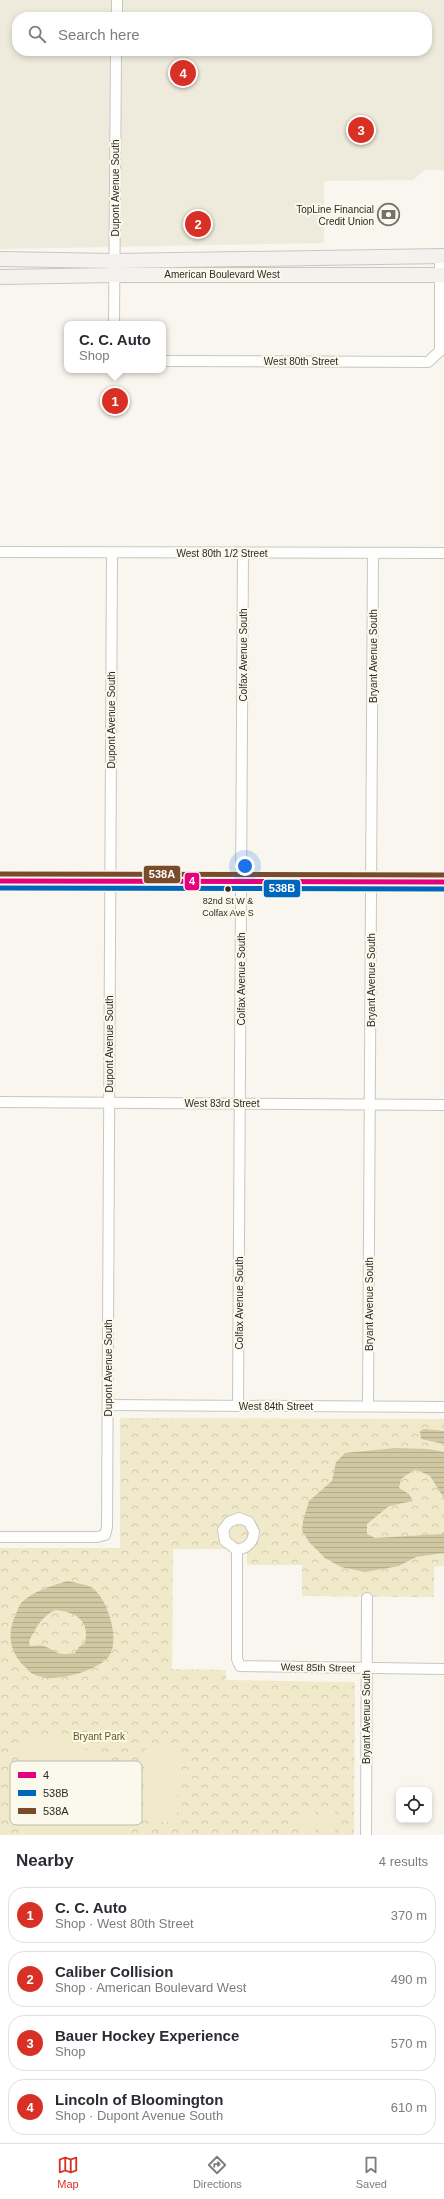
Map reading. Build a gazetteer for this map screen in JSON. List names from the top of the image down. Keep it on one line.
{"streets":{"main road":["American Boulevard West"],"street":["Dupont Avenue South","West 80th Street","West 80th 1/2 Street","Colfax Avenue South","Bryant Avenue South","West 83rd Street","West 84th Street","West 85th Street"]},"crossings":[["Dupont Avenue South","American Boulevard West"],["Dupont Avenue South","West 80th 1/2 Street"],["Dupont Avenue South","West 83rd Street"],["Dupont Avenue South","West 84th Street"],["American Boulevard West","West 80th Street"],["West 80th 1/2 Street","Colfax Avenue South"],["West 80th 1/2 Street","Bryant Avenue South"],["Colfax Avenue South","West 83rd Street"],["Colfax Avenue South","West 84th Street"],["Bryant Avenue South","West 83rd Street"],["Bryant Avenue South","West 84th Street"],["Bryant Avenue South","West 85th Street"]],"parks":["Bryant Park"],"places":{"bank":["TopLine Financial Credit Union"],"other":["82nd St W & Colfax Ave S"]},"lines":["transit line 538A","transit line 4","transit line 538B"],"legend":["4","538B","538A"],"page":{"search":"Search here","pins":["4","3","2","1"],"popup":["C. C. Auto","Shop"],"heading":["Nearby","4 results"],"list":[{"mark":"1","name":"C. C. Auto","note":"Shop · West 80th Street","value":"370 m"},{"mark":"2","name":"Caliber Collision","note":"Shop · American Boulevard West","value":"490 m"},{"mark":"3","name":"Bauer Hockey Experience","note":"Shop","value":"570 m"},{"mark":"4","name":"Lincoln of Bloomington","note":"Shop · Dupont Avenue South","value":"610 m"}],"nav":["Map","Directions","Saved"]}}
